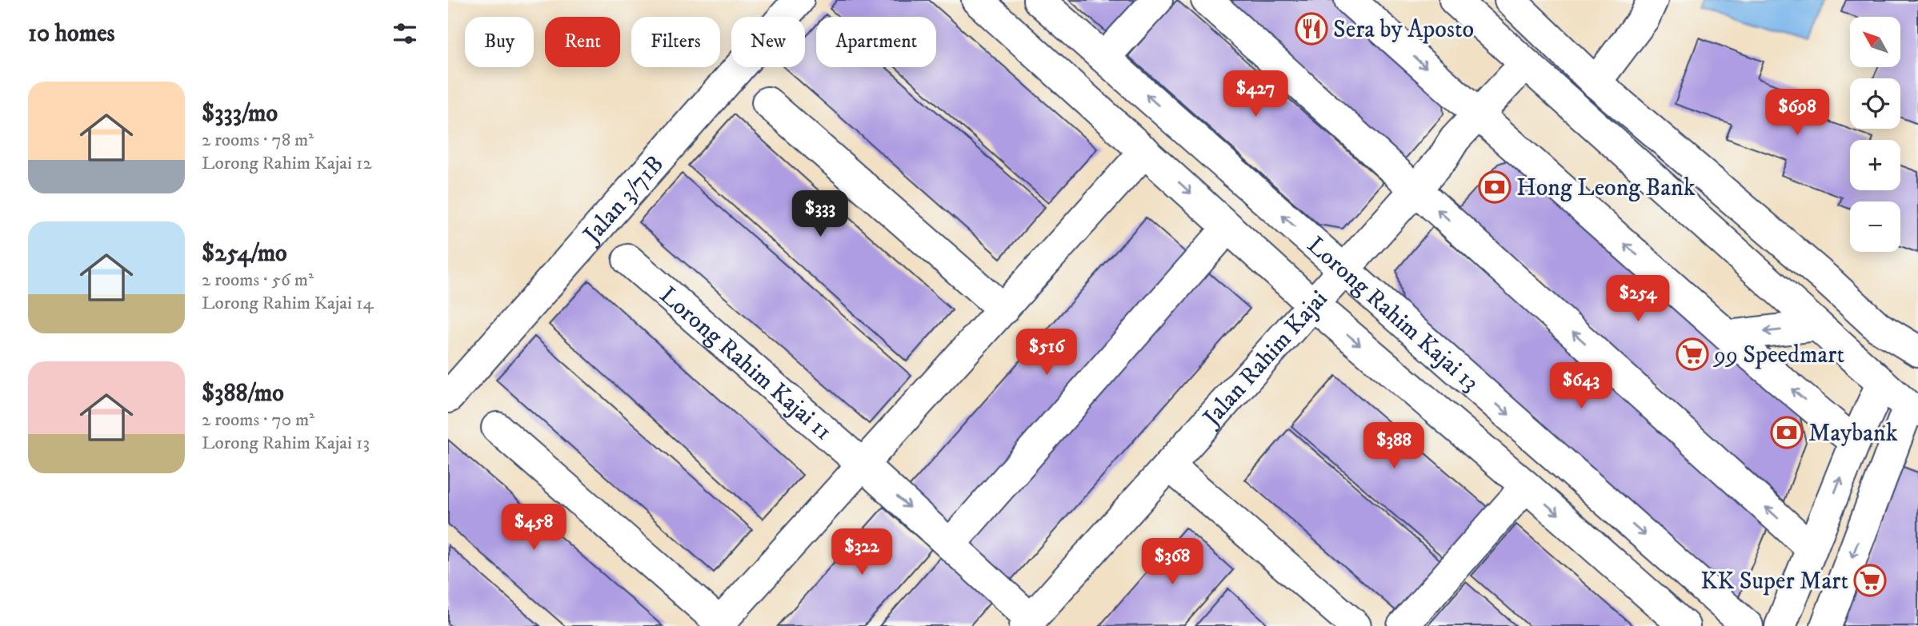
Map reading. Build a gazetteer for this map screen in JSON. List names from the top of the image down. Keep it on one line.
{"streets":{"street":["Jalan 3/71B","Lorong Rahim Kajai 13","Jalan Rahim Kajai","Lorong Rahim Kajai 11"]},"crossings":[["Lorong Rahim Kajai 13","Jalan Rahim Kajai"],["Jalan Rahim Kajai","Lorong Rahim Kajai 11"]],"places":{"restaurant":["Sera by Aposto"],"bank":["Hong Leong Bank","Maybank"],"supermarket":["99 Speedmart","KK Super Mart"]},"north":"top left","page":{"heading":"10 homes","map_buttons":["+","−"],"chip":["Buy","Rent","Filters","New","Apartment"],"list":[{"name":"$333/mo","note":"2 rooms · 78 m² · Lorong Rahim Kajai 12"},{"name":"$254/mo","note":"2 rooms · 56 m² · Lorong Rahim Kajai 14"},{"name":"$388/mo","note":"2 rooms · 70 m² · Lorong Rahim Kajai 13"}],"price":["$427","$698","$333","$254","$516","$643","$388","$458","$322","$368"]}}
